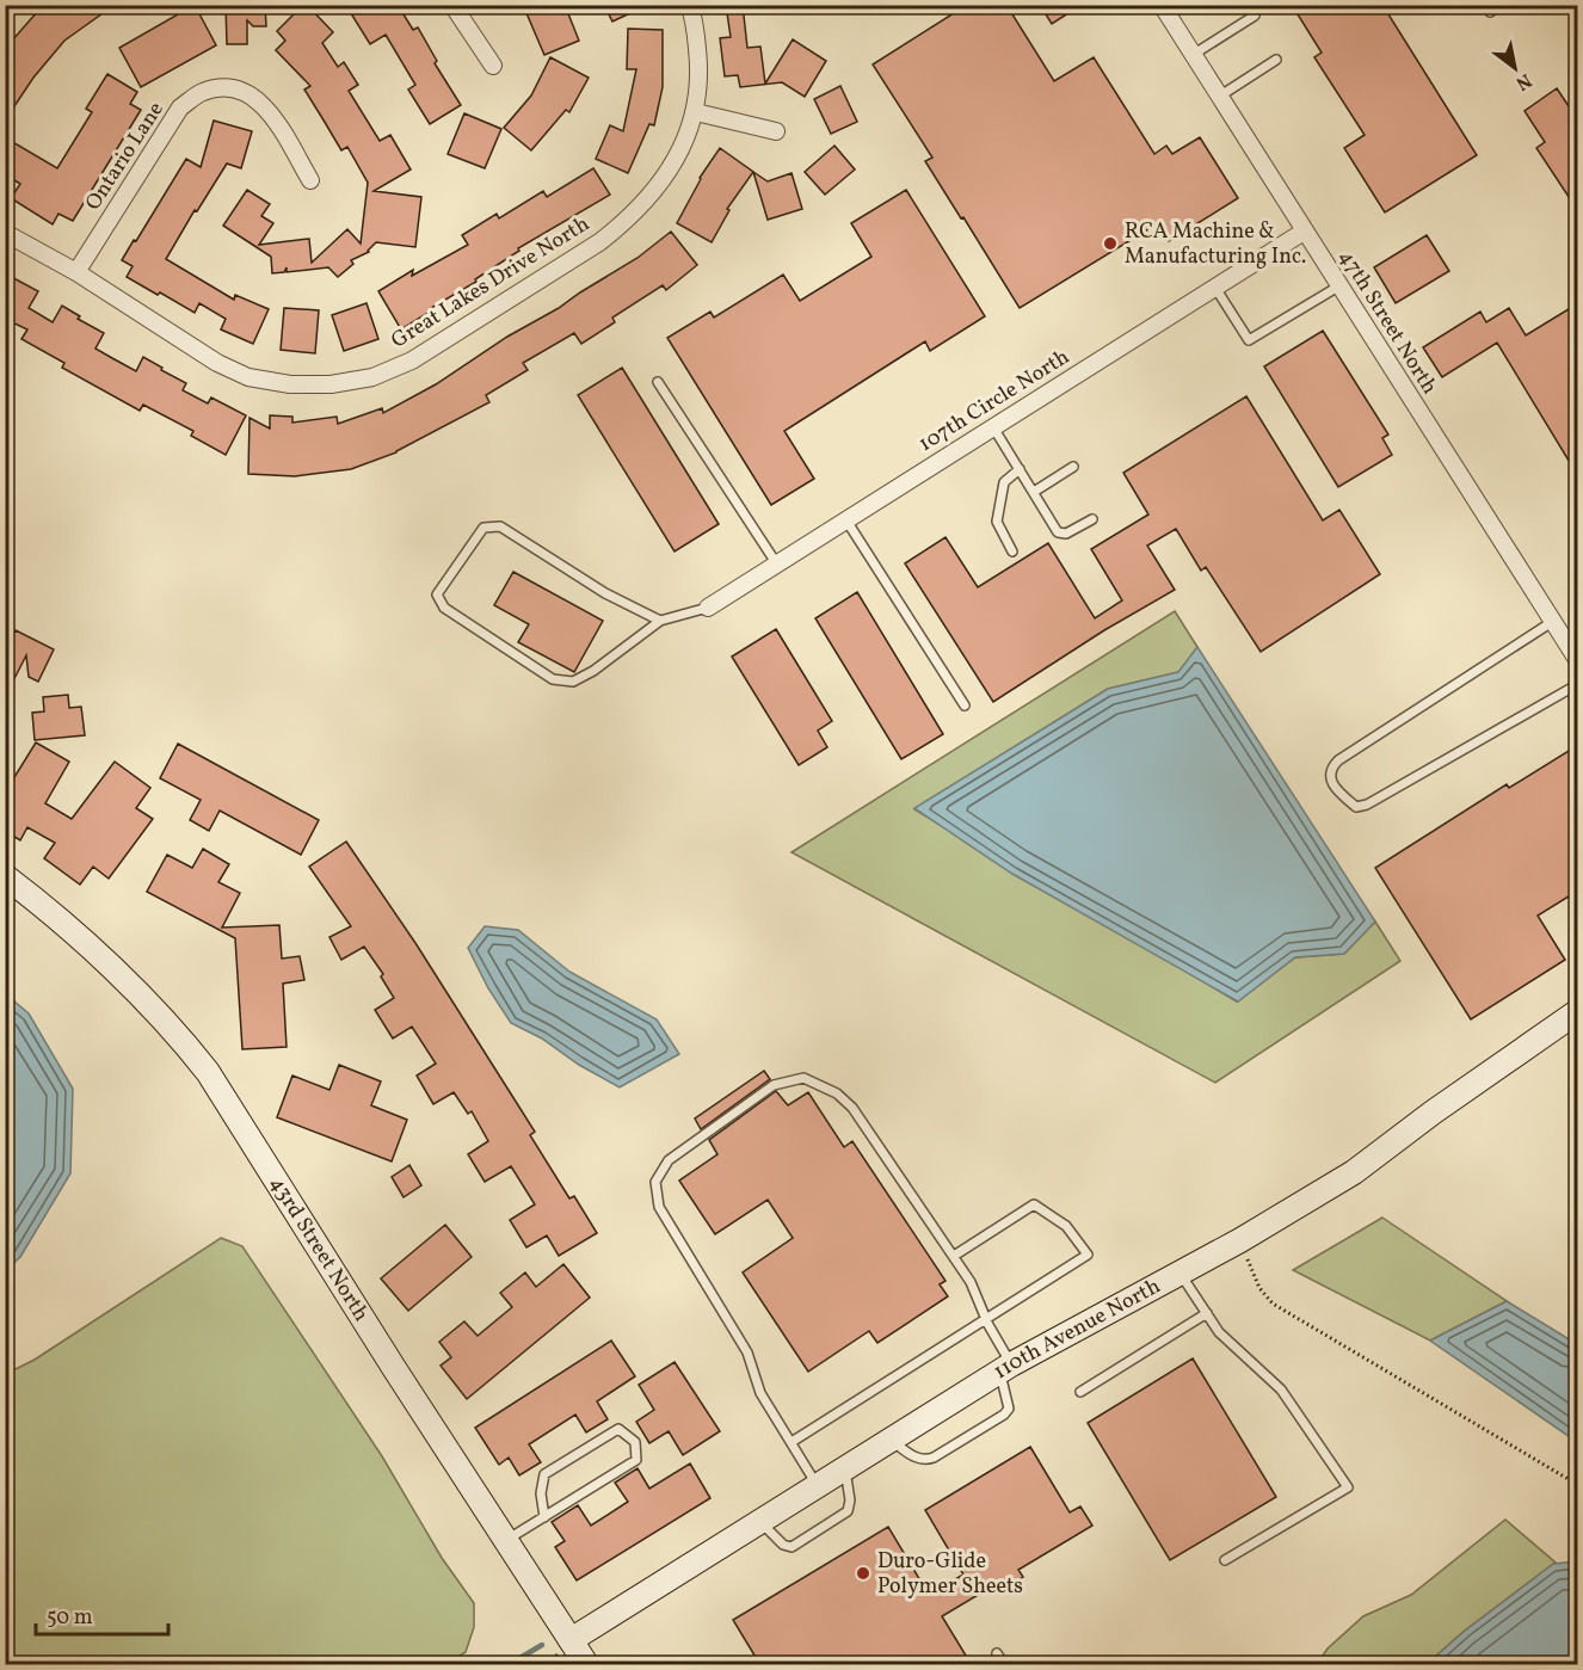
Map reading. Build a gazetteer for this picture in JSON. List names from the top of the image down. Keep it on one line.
{"streets":{"street":["Ontario Lane","Great Lakes Drive North","47th Street North","107th Circle North","43rd Street North","110th Avenue North"]},"crossings":[["Ontario Lane","Great Lakes Drive North"],["47th Street North","107th Circle North"],["43rd Street North","110th Avenue North"]],"places":["RCA Machine & Manufacturing Inc.","Duro-Glide Polymer Sheets"],"scale_bar":"50 m","north":"bottom right"}
